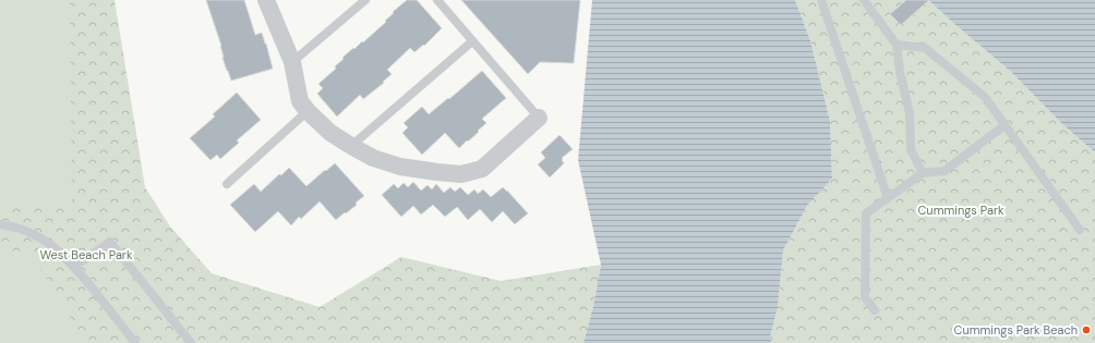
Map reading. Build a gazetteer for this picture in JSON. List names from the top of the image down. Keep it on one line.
{"parks":["Cummings Park","West Beach Park"],"places":["Cummings Park Beach"]}
